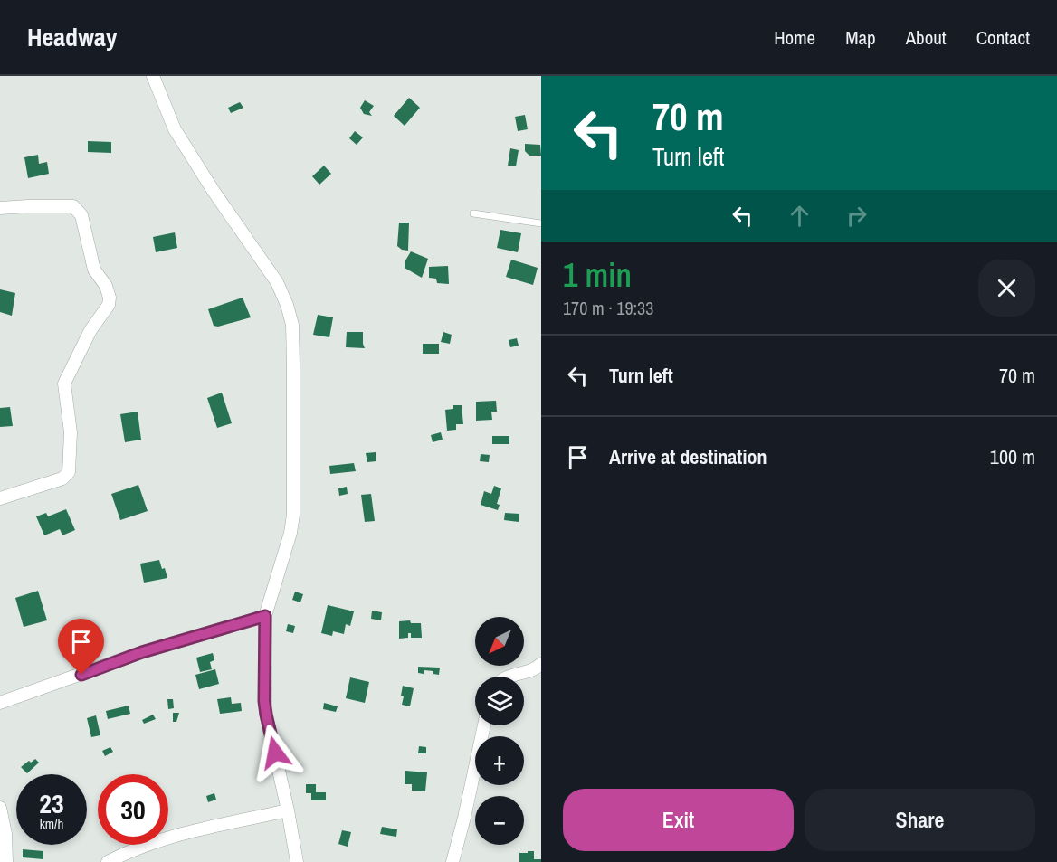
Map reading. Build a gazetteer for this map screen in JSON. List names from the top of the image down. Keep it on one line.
{"north":"bottom left","page":{"header":"Headway","nav":["Home","Map","About","Contact"],"turn":["70 m","Turn left"],"heading":["1 min","170 m · 19:33"],"list":[{"name":"Turn left","value":"70 m"},{"name":"Arrive at destination","value":"100 m"}],"map_buttons":["+","−"],"speed":"23 km/h","limit":"30","buttons":["Exit","Share"]}}
